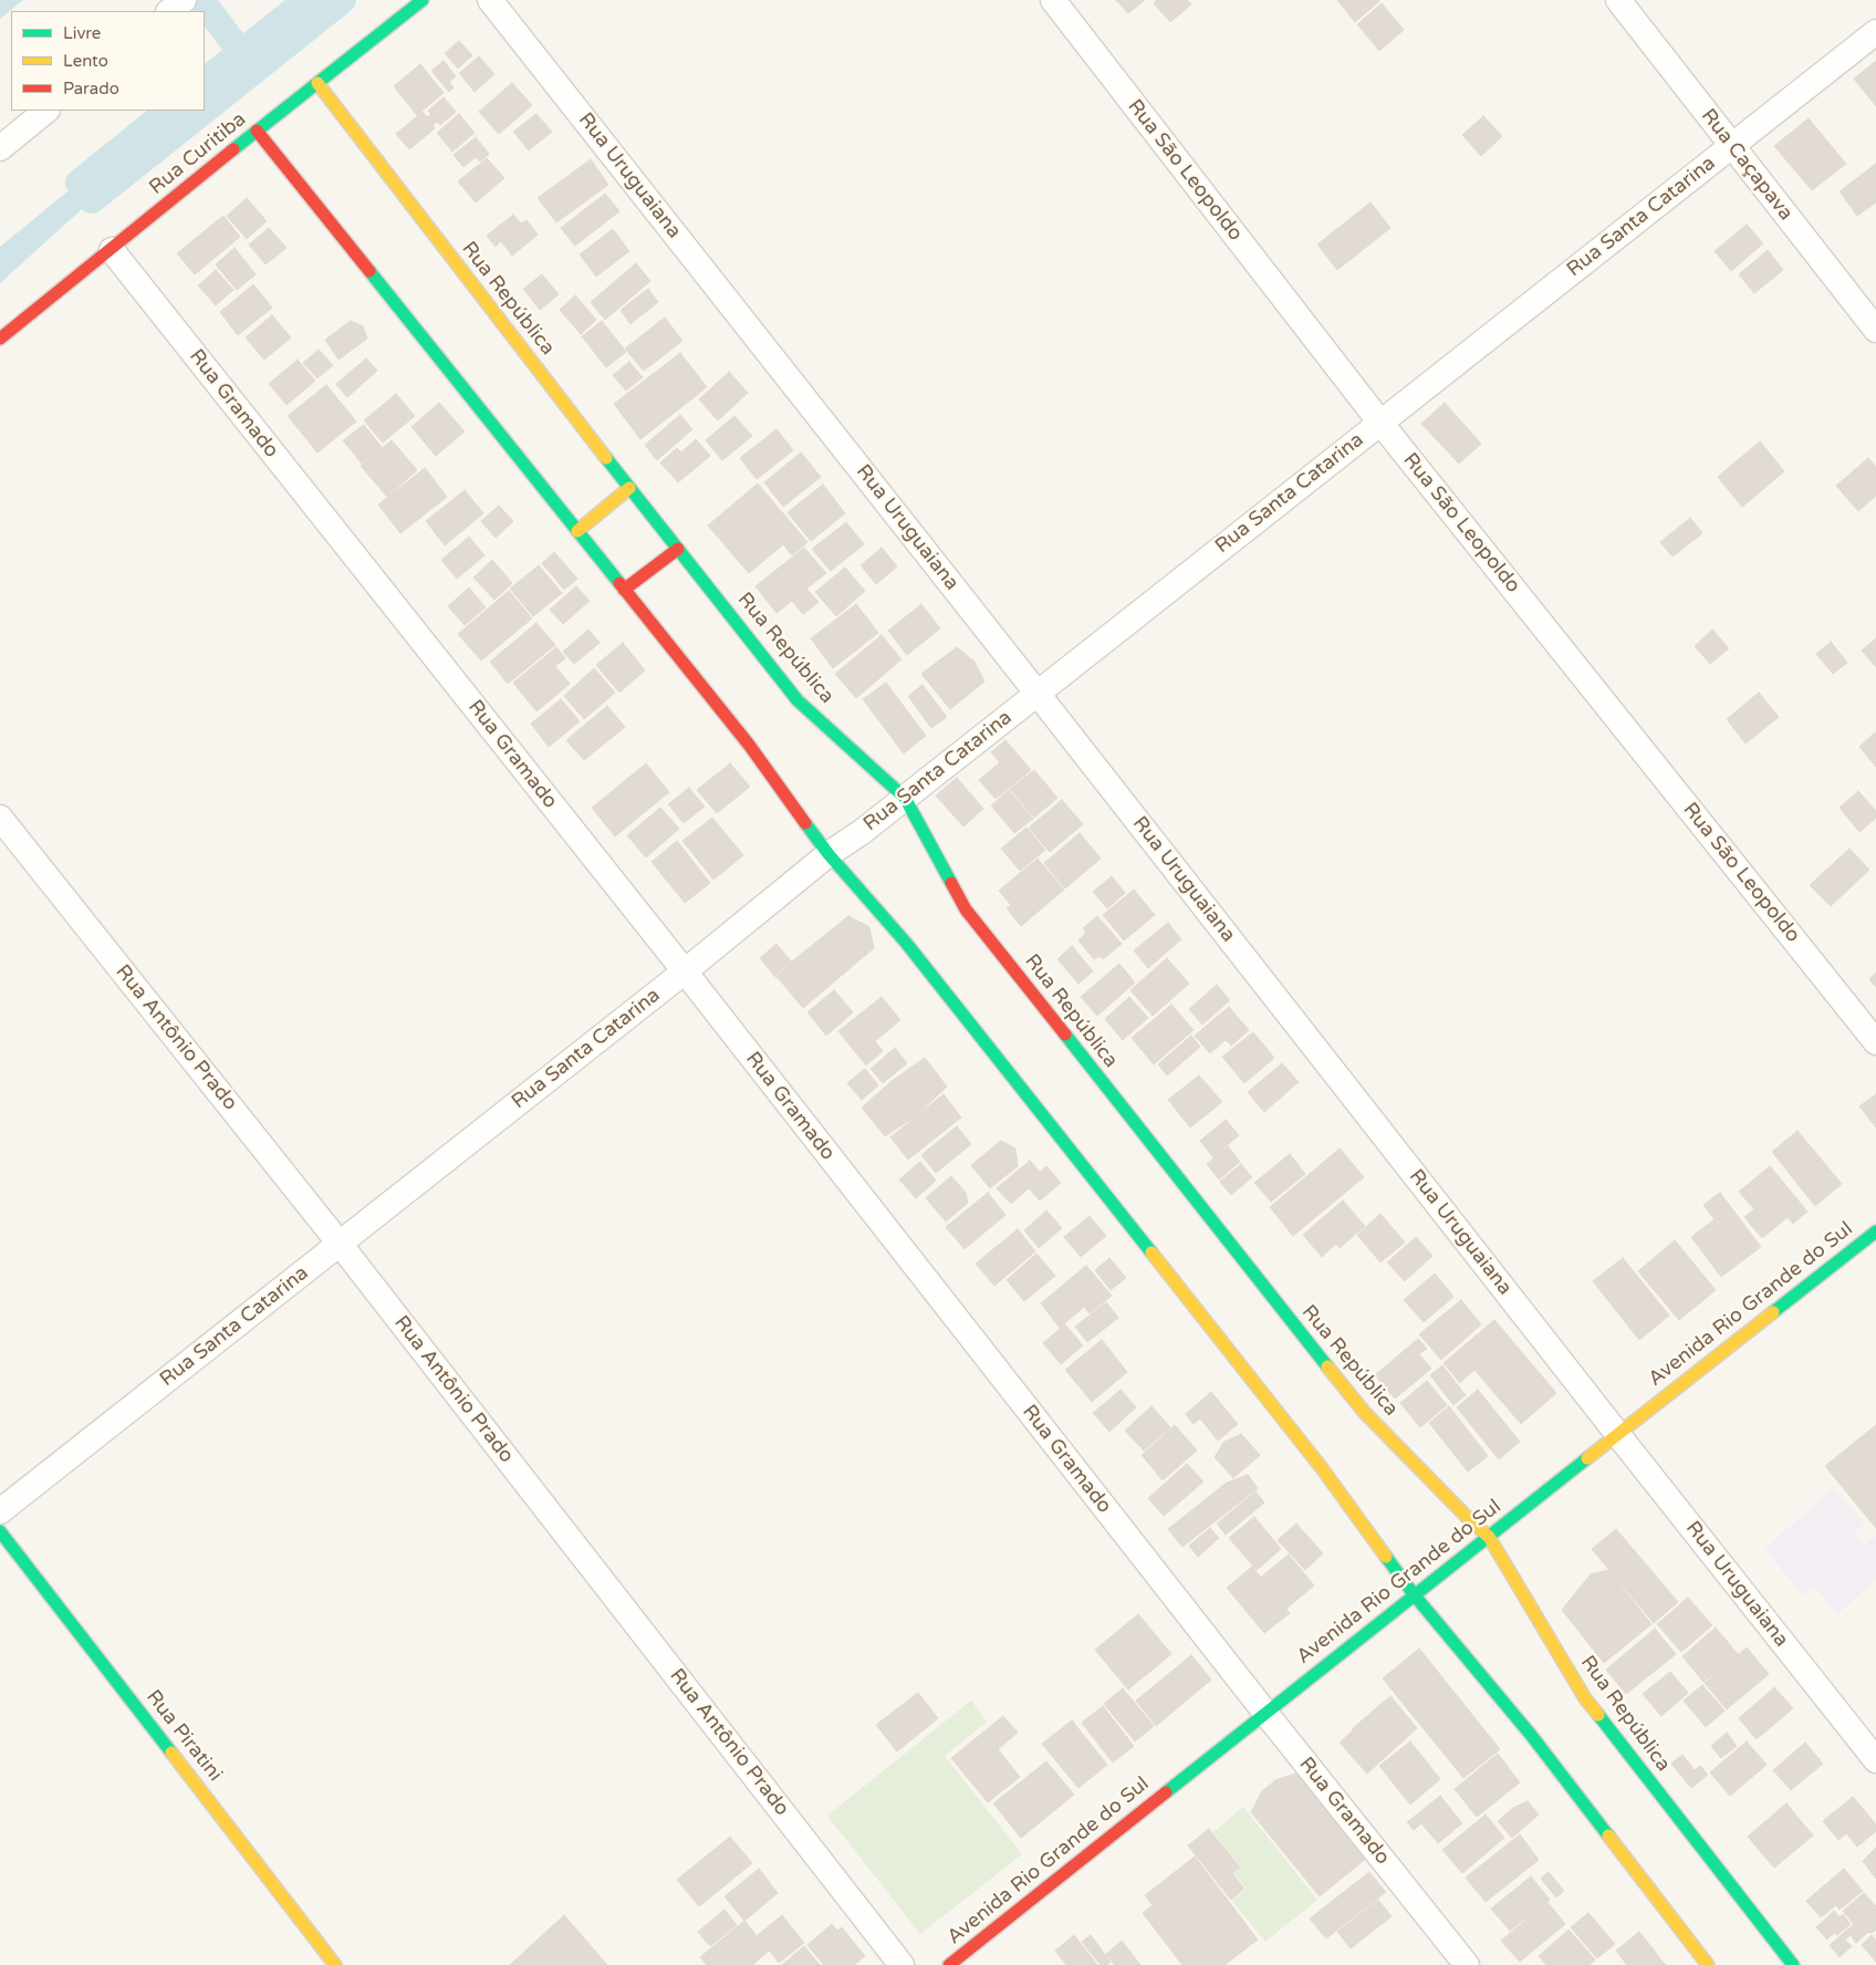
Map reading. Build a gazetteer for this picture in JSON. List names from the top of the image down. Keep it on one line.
{"streets":{"street":["Rua Curitiba","Rua Caçapava","Rua São Leopoldo","Rua Uruguaiana","Rua Santa Catarina","Rua República","Rua Gramado","Rua Antônio Prado","Avenida Rio Grande do Sul","Rua Piratini"]},"crossings":[["Rua Curitiba","Rua República"],["Rua Curitiba","Rua Gramado"],["Rua Caçapava","Rua Santa Catarina"],["Rua São Leopoldo","Rua Santa Catarina"],["Rua Uruguaiana","Rua Santa Catarina"],["Rua Uruguaiana","Avenida Rio Grande do Sul"],["Rua Santa Catarina","Rua República"],["Rua Santa Catarina","Rua Gramado"],["Rua Santa Catarina","Rua Antônio Prado"],["Rua República","Avenida Rio Grande do Sul"],["Rua Gramado","Avenida Rio Grande do Sul"]],"legend":["Livre","Lento","Parado"]}
